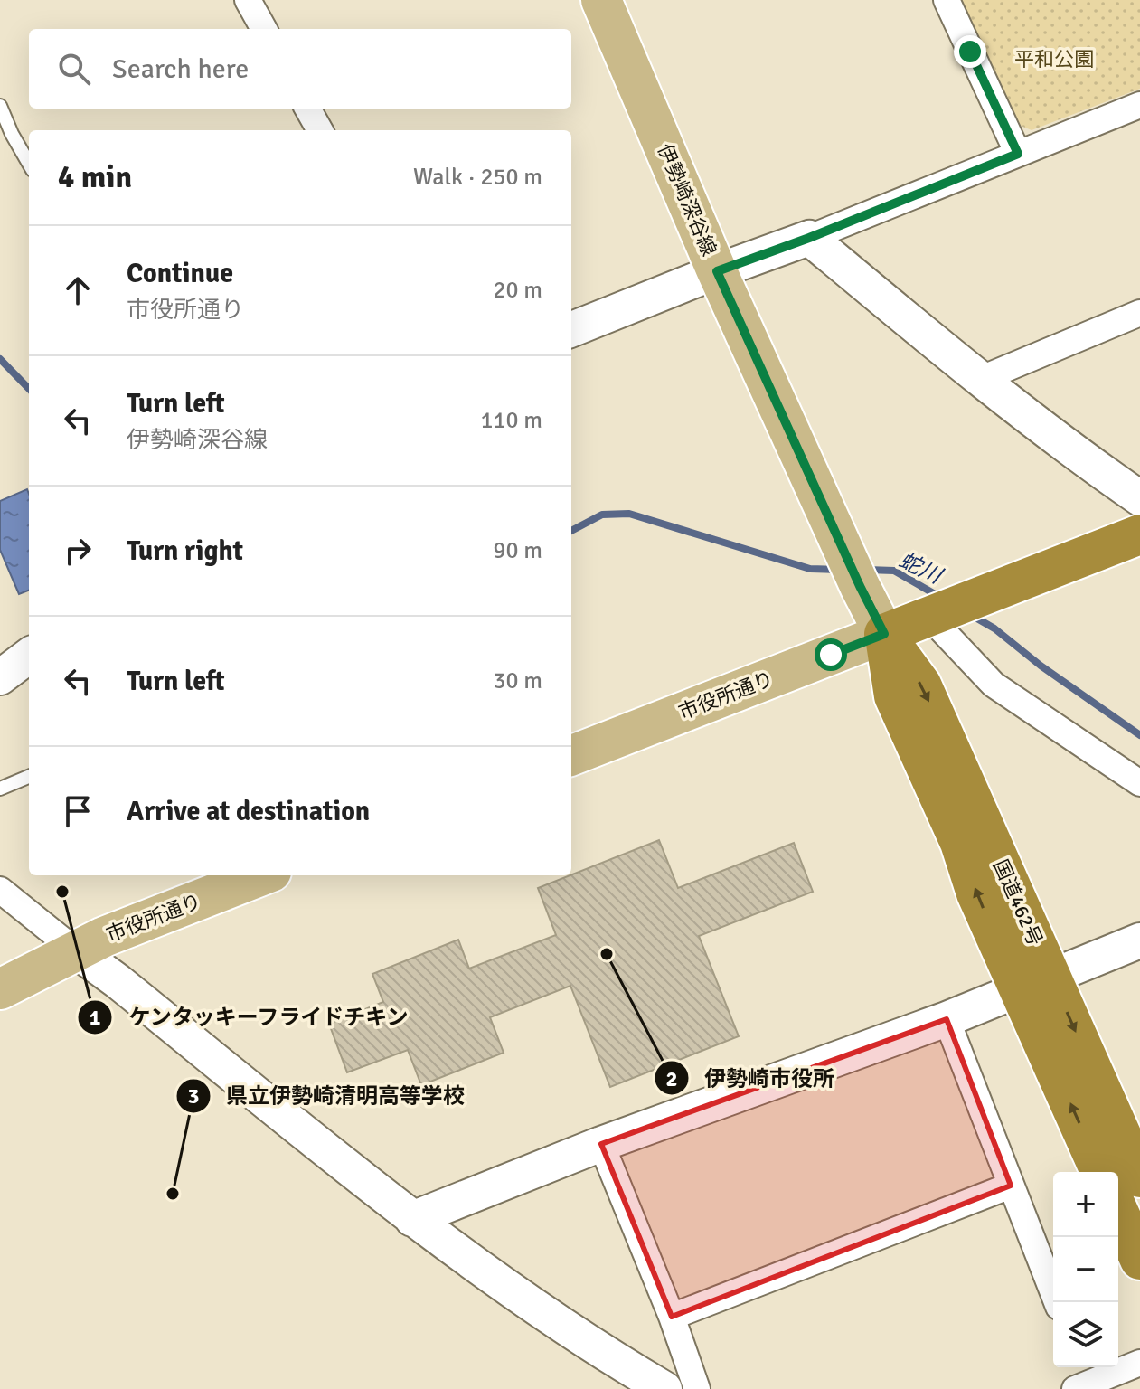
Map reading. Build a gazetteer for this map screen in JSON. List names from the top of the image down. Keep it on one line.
{"streets":{"highway":["国道462号"],"main road":["伊勢崎深谷線","市役所通り"]},"crossings":[["伊勢崎深谷線","市役所通り"],["伊勢崎深谷線","国道462号"],["市役所通り","国道462号"]],"water":["蛇川"],"parks":["平和公園"],"places":["ケンタッキーフライドチキン","伊勢崎市役所","県立伊勢崎清明高等学校"],"page":{"search":"Search here","heading":["4 min","Walk · 250 m"],"list":[["Continue","市役所通り","20 m"],["Turn left","伊勢崎深谷線","110 m"],["Turn right","90 m"],["Turn left","30 m"],"Arrive at destination"],"map_buttons":["+","−"]}}
